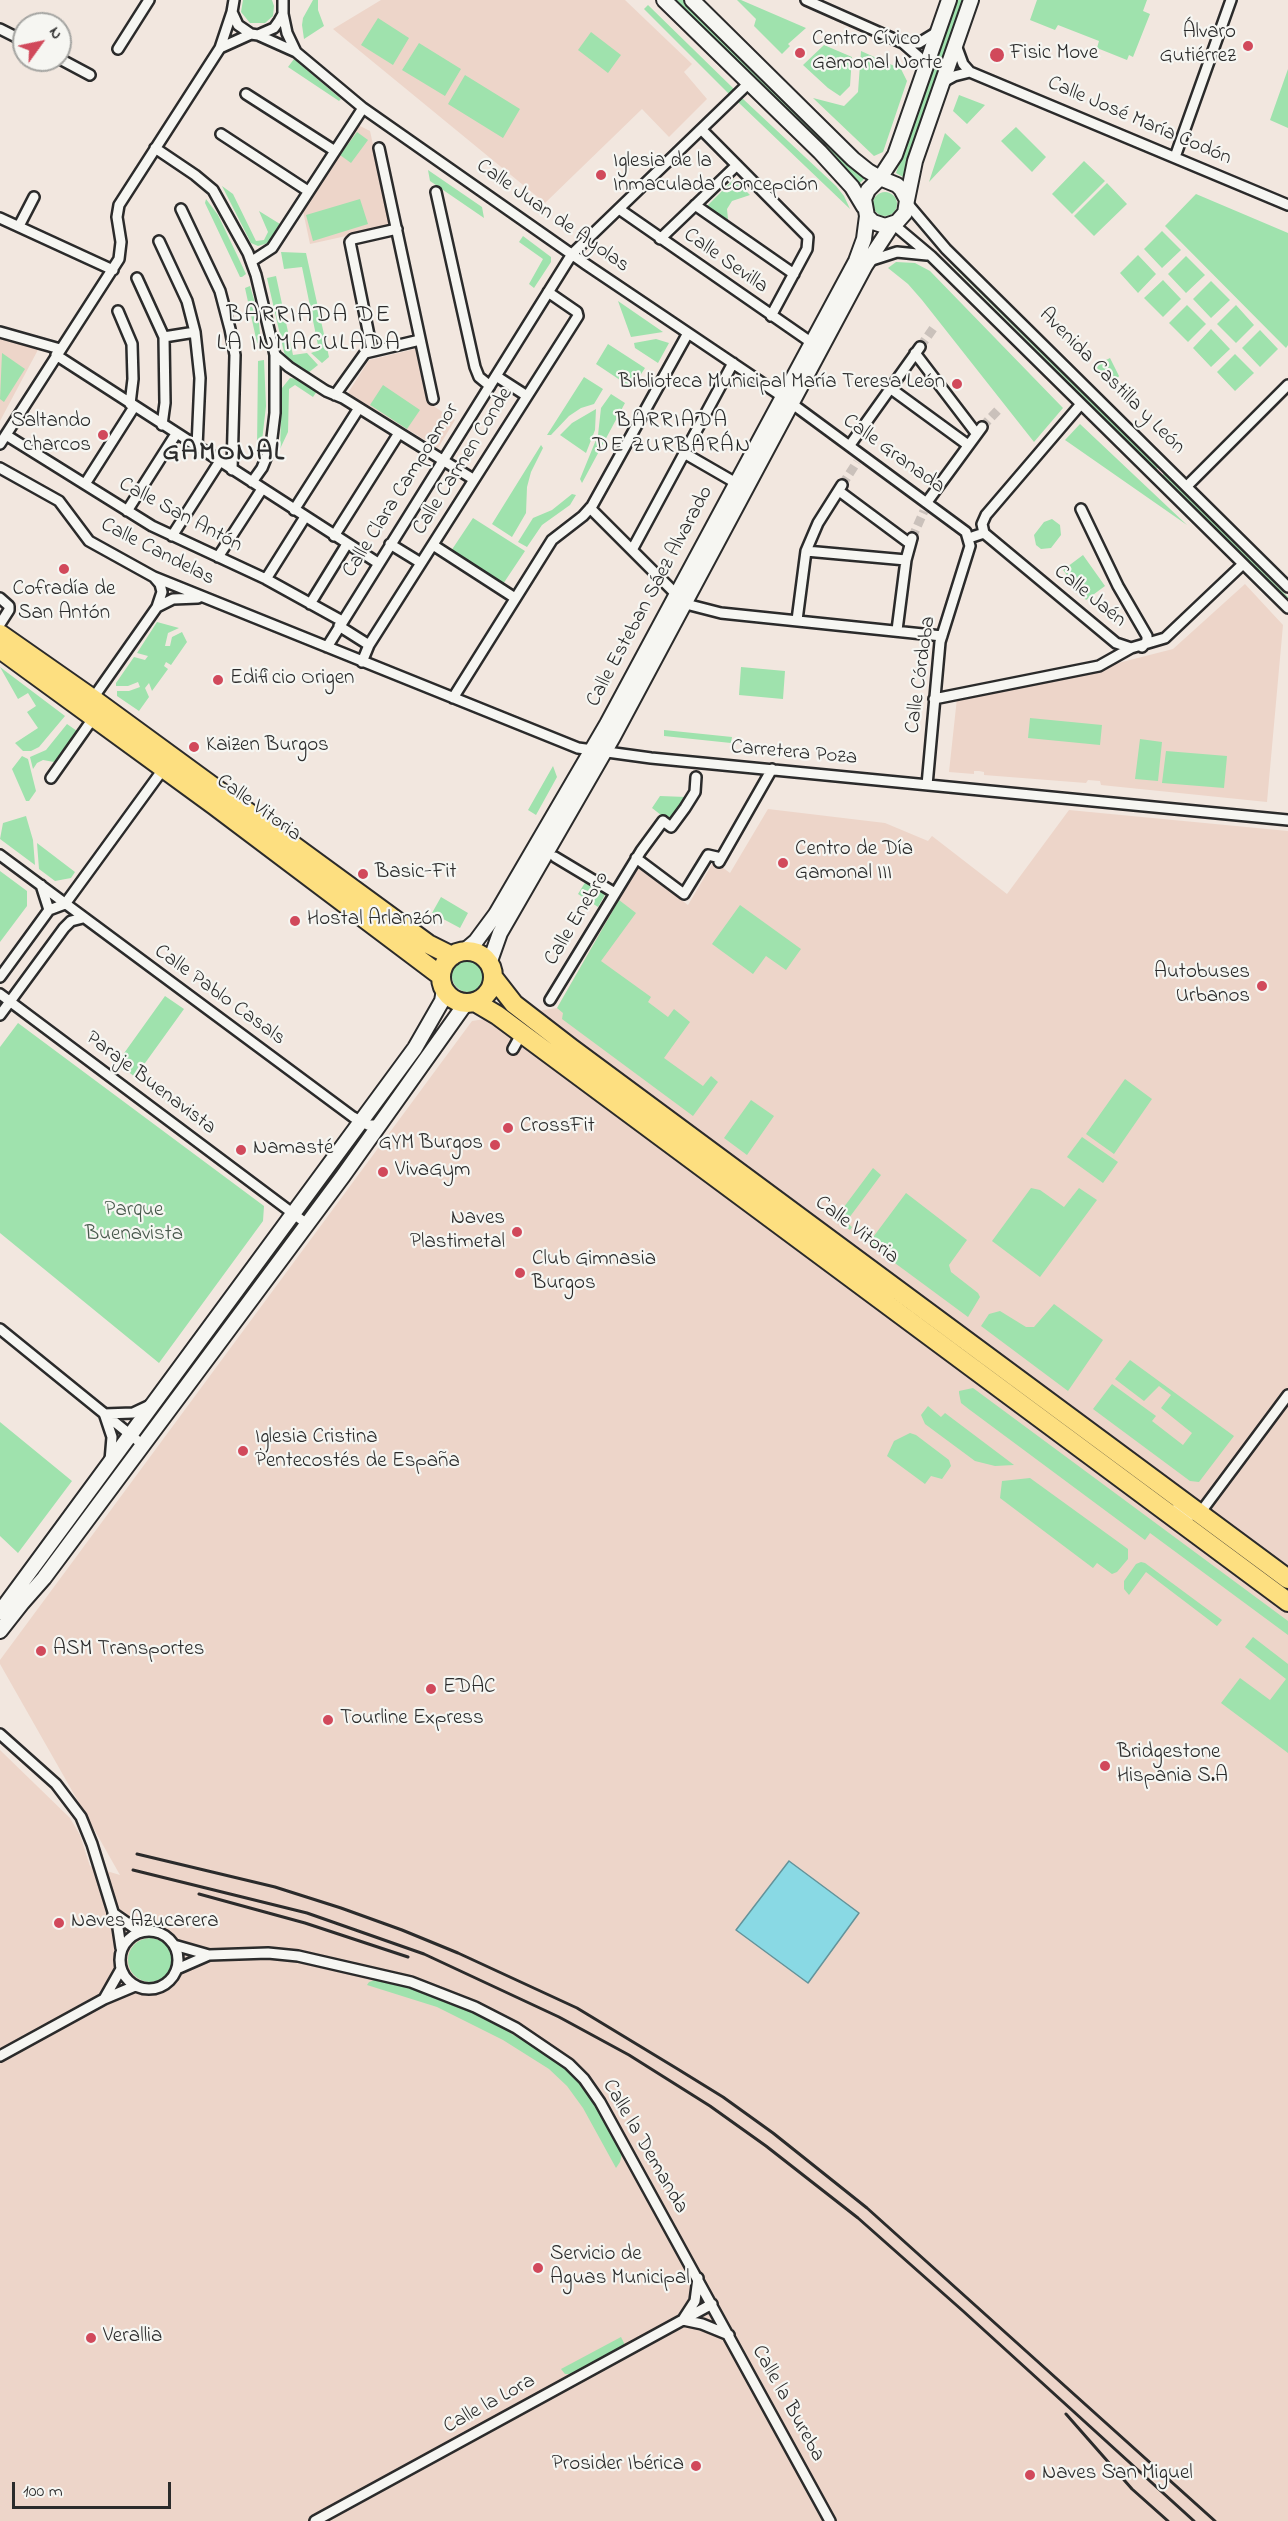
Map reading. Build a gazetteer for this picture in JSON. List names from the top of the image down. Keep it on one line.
{"streets":{"highway":["Calle Vitoria"],"main road":["Calle Esteban Sáez Alvarado"],"street":["Calle José María Codón","Calle Juan de Ayolas","Calle Sevilla","Avenida Castilla y León","Calle Granada","Calle Carmen Conde","Calle Clara Campoamor","Calle San Antón","Calle Candelas","Calle Jaén","Calle Córdoba","Carretera Poza","Calle Enebro","Calle Pablo Casals","Paraje Buenavista","Calle la Demanda","Calle la Bureba","Calle la Lora"]},"crossings":[["Calle Juan de Ayolas","Calle Granada"],["Calle Juan de Ayolas","Calle Clara Campoamor"],["Calle Juan de Ayolas","Calle Esteban Sáez Alvarado"],["Calle Sevilla","Calle Clara Campoamor"],["Calle Sevilla","Calle Esteban Sáez Alvarado"],["Avenida Castilla y León","Calle Esteban Sáez Alvarado"],["Avenida Castilla y León","Calle Jaén"],["Calle Granada","Calle Esteban Sáez Alvarado"],["Calle Granada","Calle Córdoba"],["Calle Carmen Conde","Calle Clara Campoamor"],["Calle Carmen Conde","Carretera Poza"],["Calle Clara Campoamor","Calle San Antón"],["Calle Clara Campoamor","Carretera Poza"],["Calle Candelas","Carretera Poza"],["Calle Esteban Sáez Alvarado","Carretera Poza"],["Calle Esteban Sáez Alvarado","Calle Vitoria"],["Calle Córdoba","Carretera Poza"],["Carretera Poza","Calle Enebro"],["Calle la Demanda","Calle la Bureba"],["Calle la Demanda","Calle la Lora"],["Calle la Bureba","Calle la Lora"]],"districts":["BARRIADA DE LA INMACULADA","BARRIADA DE ZURBARÁN","GAMONAL"],"parks":["Parque Buenavista"],"places":["Álvaro Gutiérrez","Centro Cívico Gamonal Norte","Fisic Move","Iglesia de la Inmaculada Concepción","Biblioteca Municipal María Teresa León","Saltando charcos","Cofradía de San Antón","Edificio Origen","Kaizen Burgos","Centro de Día Gamonal III","Basic-Fit","Hostal Arlanzón","Autobuses Urbanos","CrossFit","GYM Burgos","Namasté","VivaGym","Naves Plastimetal","Club Gimnasia Burgos","Iglesia Cristina Pentecostés de España","ASM Transportes","EDAC","Tourline Express","Bridgestone Hispania S.A","Naves Azucarera","Servicio de Aguas Municipal","Verallia","Prosider Ibérica","Naves San Miguel"],"scale_bar":"100 m","north":"top right"}
